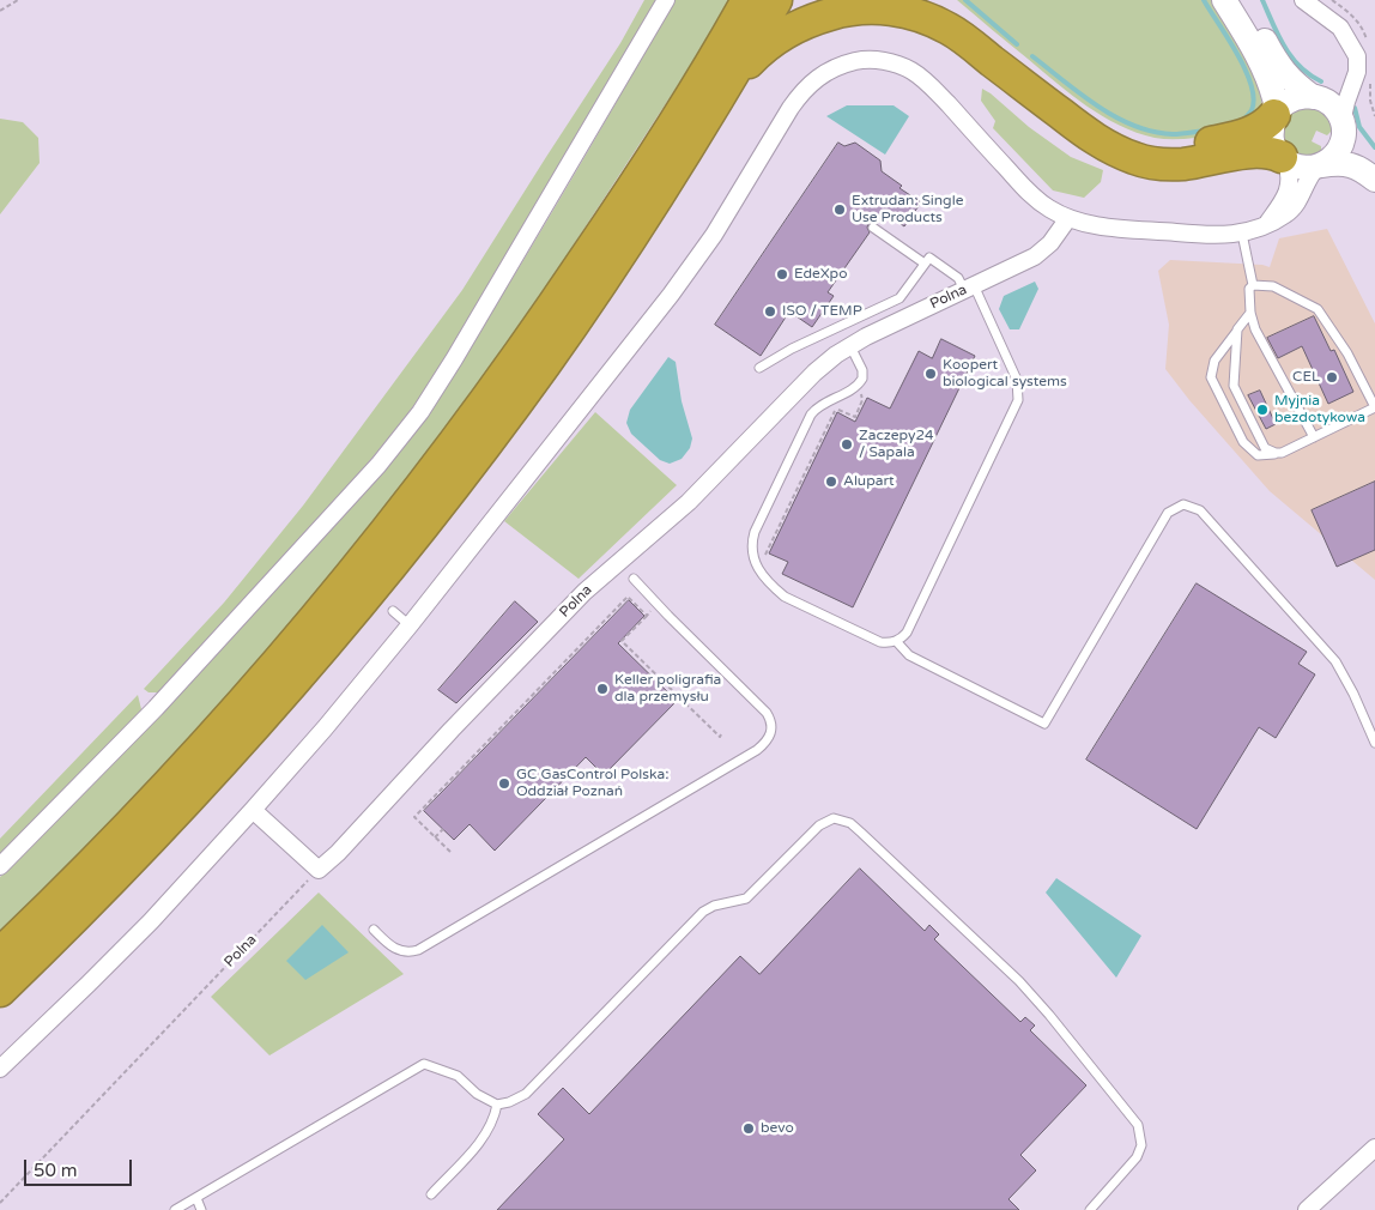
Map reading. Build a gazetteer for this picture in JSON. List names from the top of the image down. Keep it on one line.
{"streets":{"street":["Polna"]},"places":["Extrudan: Single Use Products","EdeXpo","ISO / TEMP","Koopert biological systems","CEL","Myjnia bezdotykowa","Zaczepy24 / Sapala","Alupart","Keller poligrafia dla przemysłu","GC GasControl Polska: Oddział Poznań","bevo"],"scale_bar":"50 m"}
